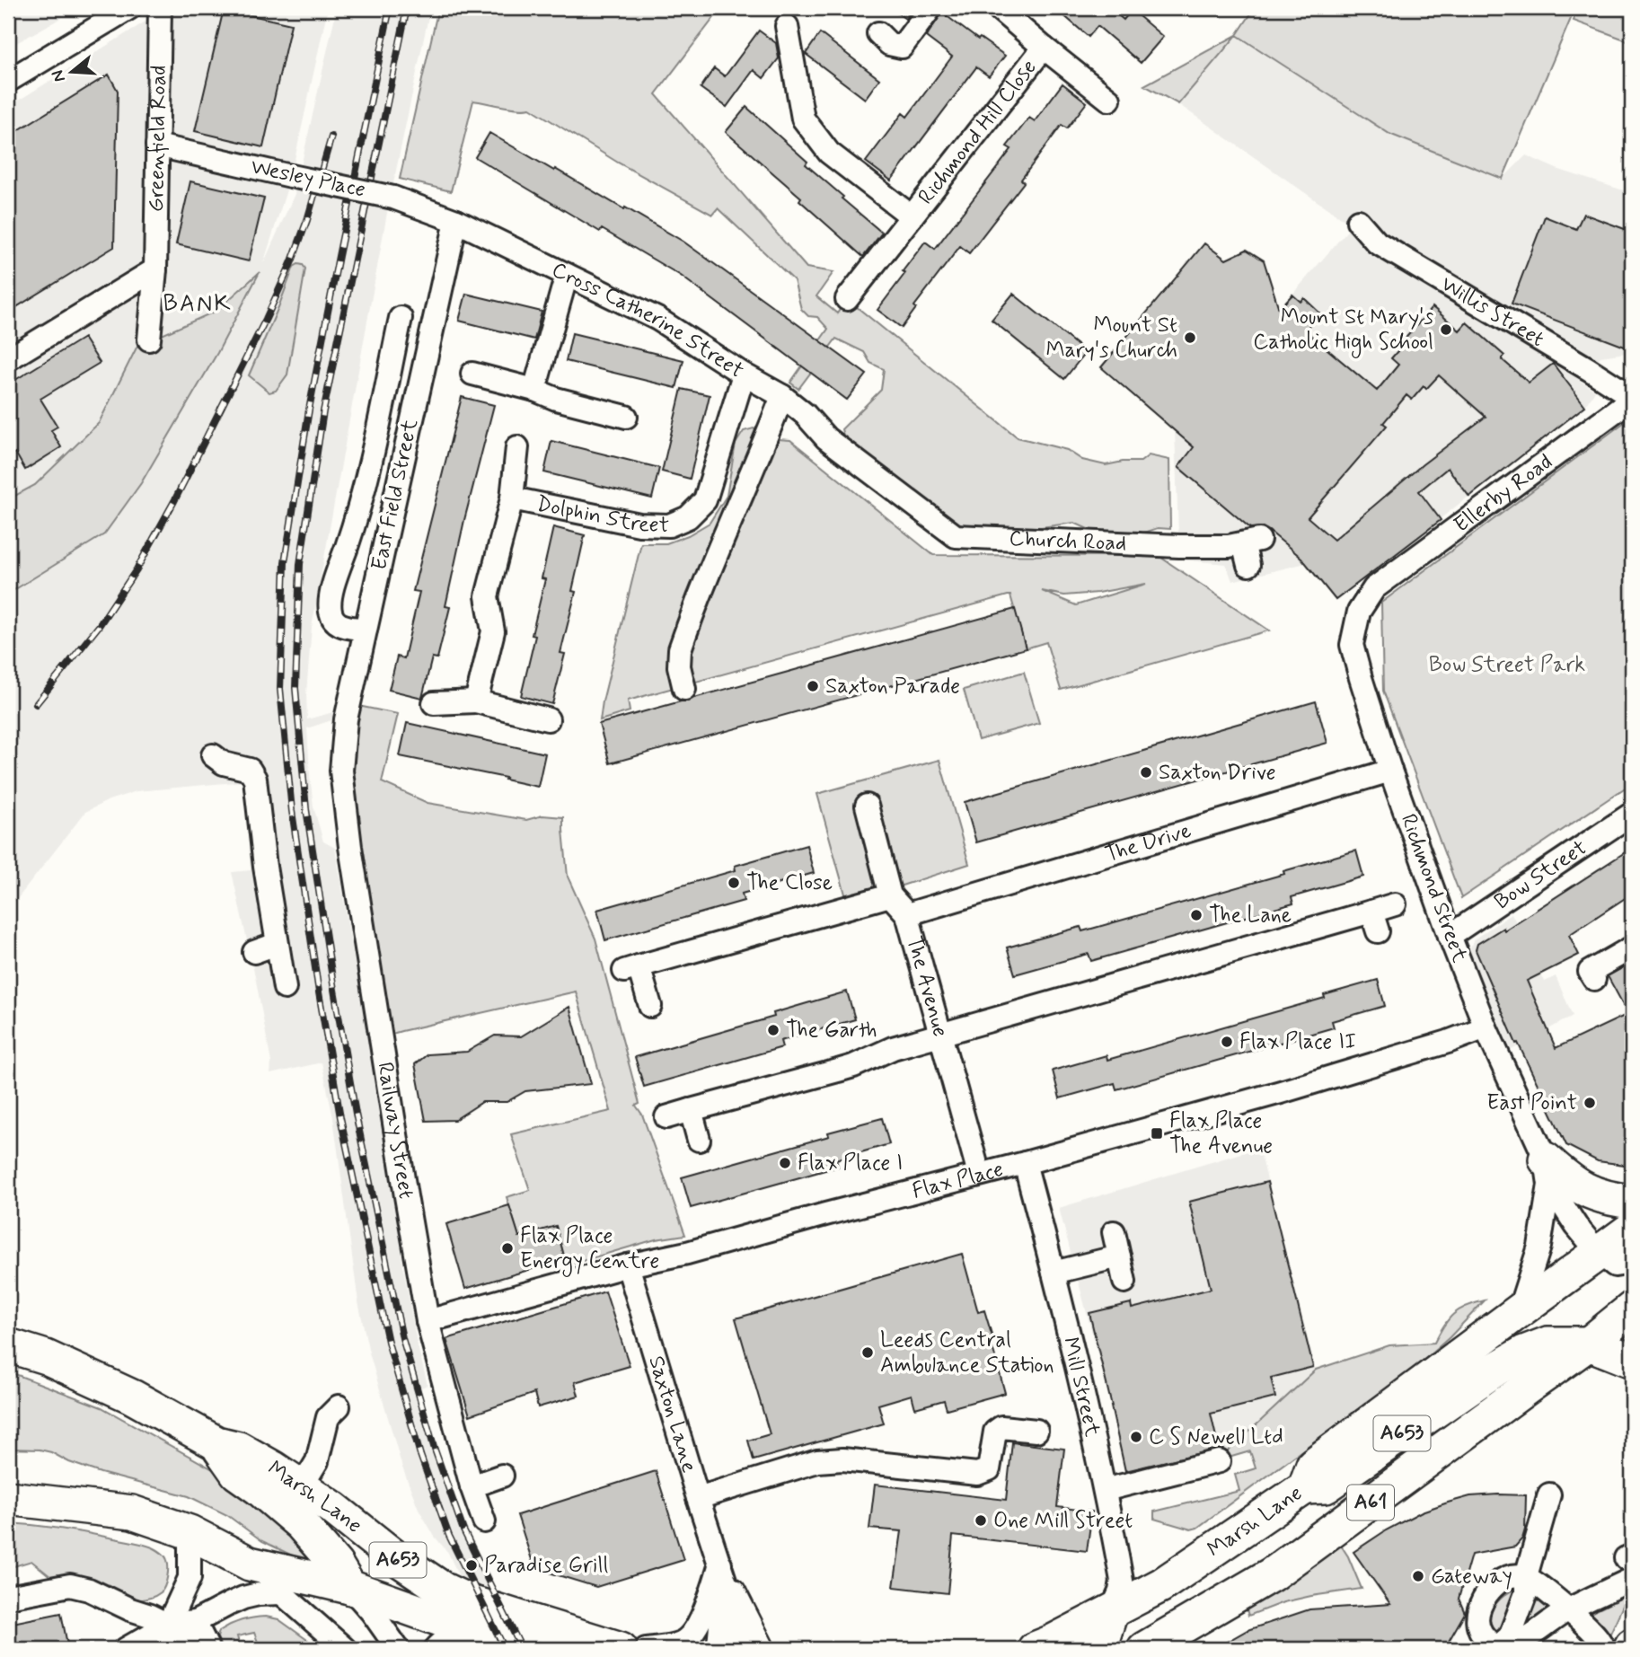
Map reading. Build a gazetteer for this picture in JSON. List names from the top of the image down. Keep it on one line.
{"streets":{"highway":["A653","Marsh Lane","A61"],"street":["Richmond Hill Close","Greenfield Road","Wesley Place","Willis Street","Cross Catherine Street","Ellerby Road","East Field Street","Dolphin Street","Church Road","The Drive","Bow Street","Richmond Street","The Avenue","Railway Street","Flax Place","Mill Street","Saxton Lane"]},"crossings":[["Greenfield Road","Wesley Place"],["Wesley Place","Cross Catherine Street"],["Wesley Place","East Field Street"],["Willis Street","Ellerby Road"],["Cross Catherine Street","East Field Street"],["Cross Catherine Street","Dolphin Street"],["Cross Catherine Street","Church Road"],["Ellerby Road","Richmond Street"],["East Field Street","Railway Street"],["The Drive","Richmond Street"],["The Drive","The Avenue"],["Bow Street","Richmond Street"],["Richmond Street","Flax Place"],["Richmond Street","Marsh Lane"],["The Avenue","Flax Place"],["Railway Street","Flax Place"],["Flax Place","Mill Street"],["Flax Place","Saxton Lane"],["Mill Street","Marsh Lane"],["A653","Marsh Lane"],["A653","A61"]],"districts":["BANK"],"parks":["Bow Street Park"],"places":{"other":["Mount St Mary's Catholic High School","Mount St Mary's Church","Saxton Parade","Saxton Drive","The Close","The Lane","The Garth","Flax Place II","East Point","Flax Place I","Flax Place Energy Centre","Leeds Central Ambulance Station","C S Newell Ltd","One Mill Street","Paradise Grill","Gateway"],"transit":["Flax Place The Avenue"]},"north":"left"}
